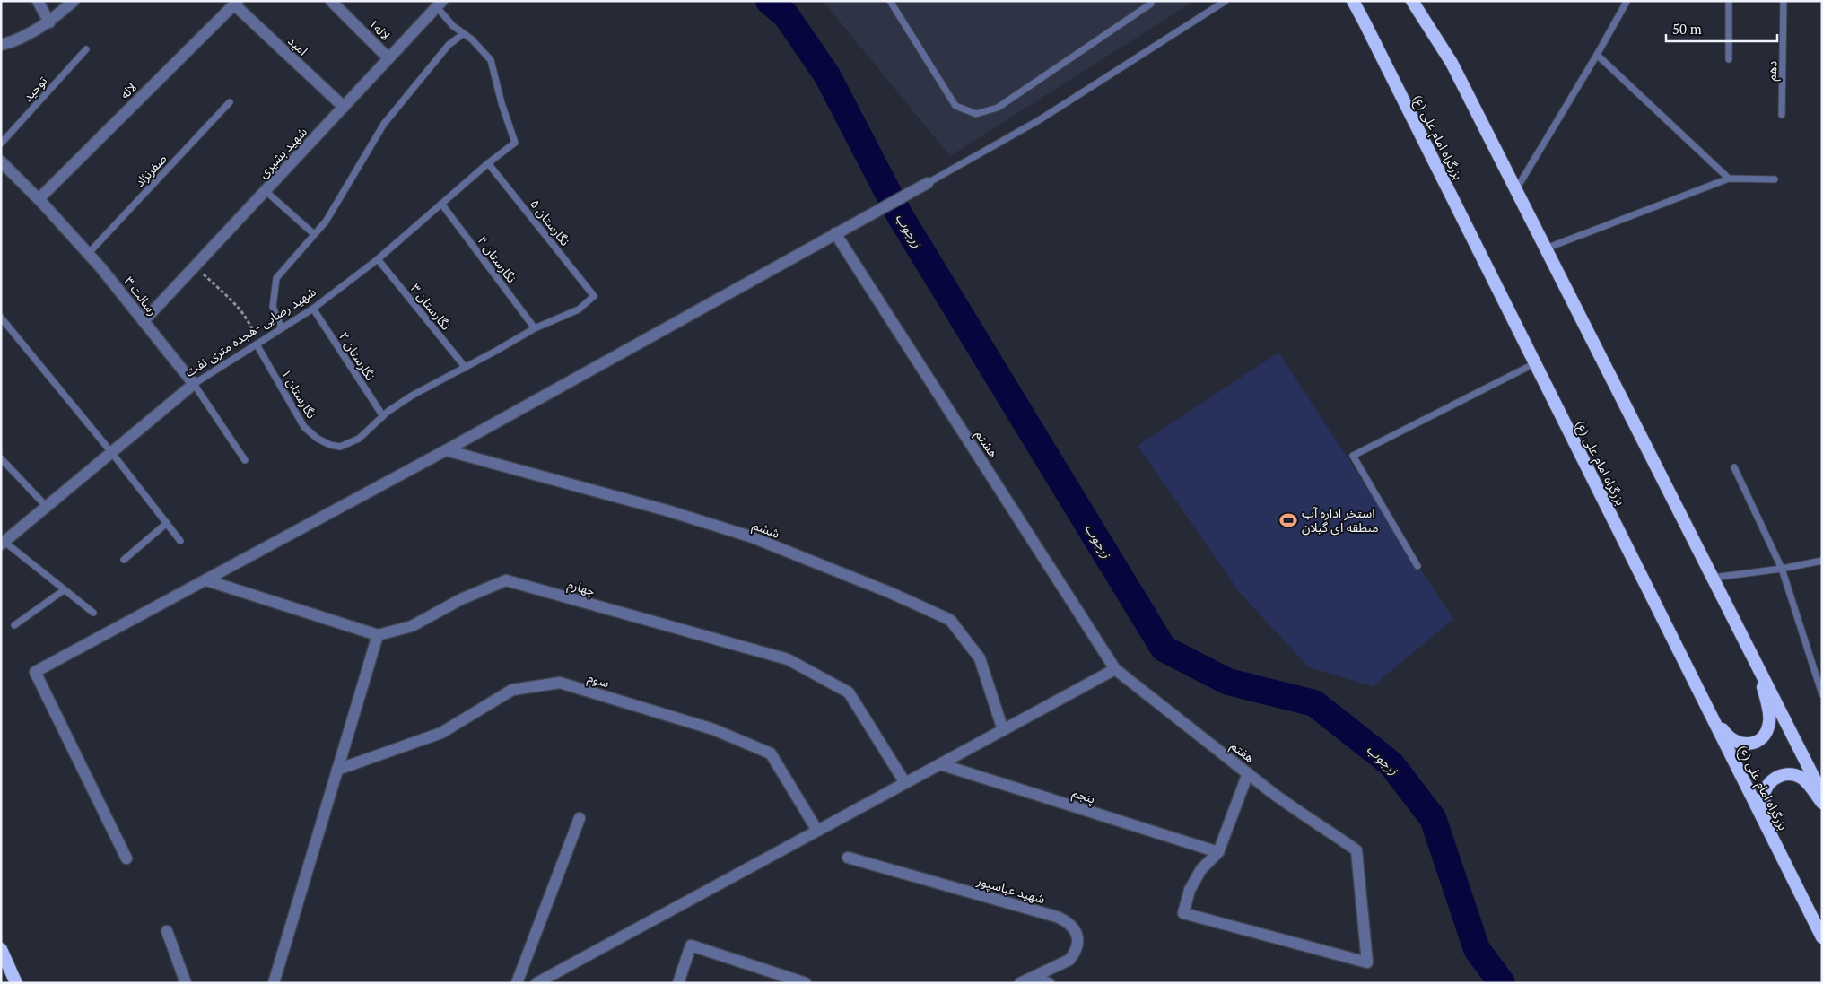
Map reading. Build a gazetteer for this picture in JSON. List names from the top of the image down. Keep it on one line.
{"streets":{"highway":["بزرگراه امام علی (ع)"],"street":["لاله۱","امید","لاله","شهید بشیری","رسالت ۳","شهید رضایی -هجده متری نفت","هشتم","ششم","چهارم","سوم","هفتم","پنجم","شهید عباسپور"],"lane":["دهم","توحید","صفرنژاد","نگارستان ۵","نگارستان ۴","نگارستان ۳","نگارستان ۲","نگارستان ۱"]},"crossings":[["لاله۱","شهید بشیری"],["امید","لاله"],["امید","شهید بشیری"],["لاله","رسالت ۳"],["شهید بشیری","رسالت ۳"],["صفرنژاد","رسالت ۳"],["نگارستان ۵","نگارستان ۴"],["نگارستان ۵","شهید رضایی -هجده متری نفت"],["نگارستان ۴","شهید رضایی -هجده متری نفت"],["رسالت ۳","شهید رضایی -هجده متری نفت"],["نگارستان ۳","شهید رضایی -هجده متری نفت"],["شهید رضایی -هجده متری نفت","نگارستان ۲"],["شهید رضایی -هجده متری نفت","نگارستان ۱"],["نگارستان ۲","نگارستان ۱"],["هشتم","هفتم"],["هفتم","پنجم"]],"water":["زرجوب"],"places":{"sports":["استخر اداره آب منطقه ای گیلان"]},"scale_bar":"50 m"}
